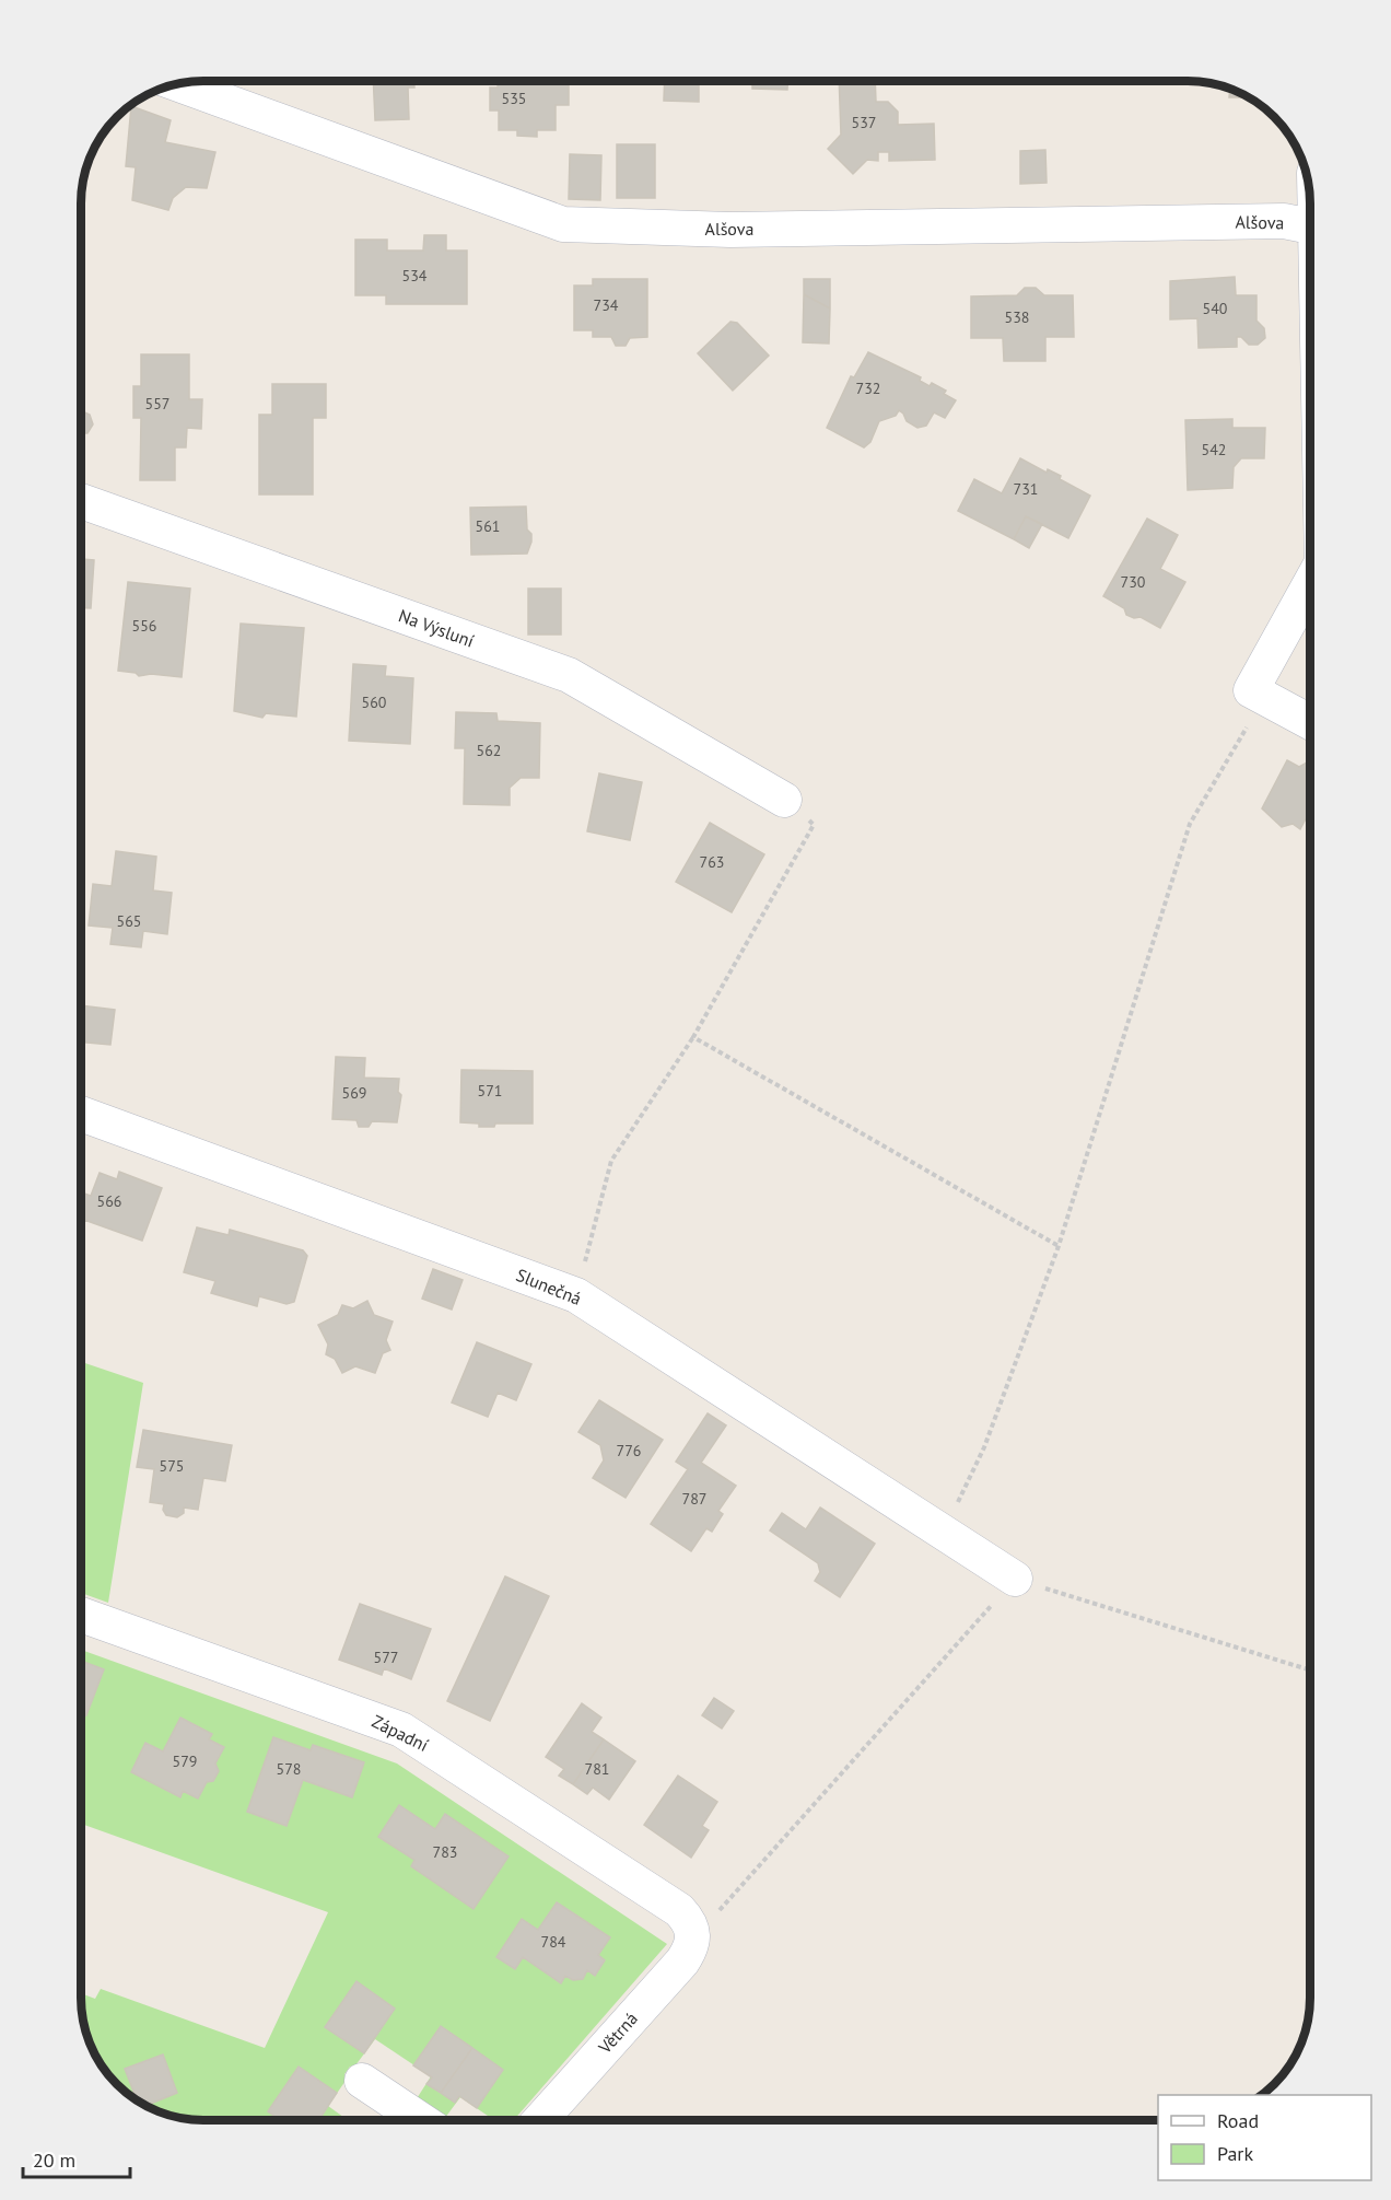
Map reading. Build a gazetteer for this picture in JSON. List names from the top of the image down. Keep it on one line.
{"streets":{"street":["Alšova","Na Výsluní","Slunečná","Západní","Větrná"]},"crossings":[["Západní","Větrná"]],"house_numbers":["535","537","534","734","540","538","732","557","542","731","561","730","556","560","562","763","565","571","569","566","776","575","787","577","579","578","781","783","784"],"legend":["Road","Park"],"scale_bar":"20 m"}
